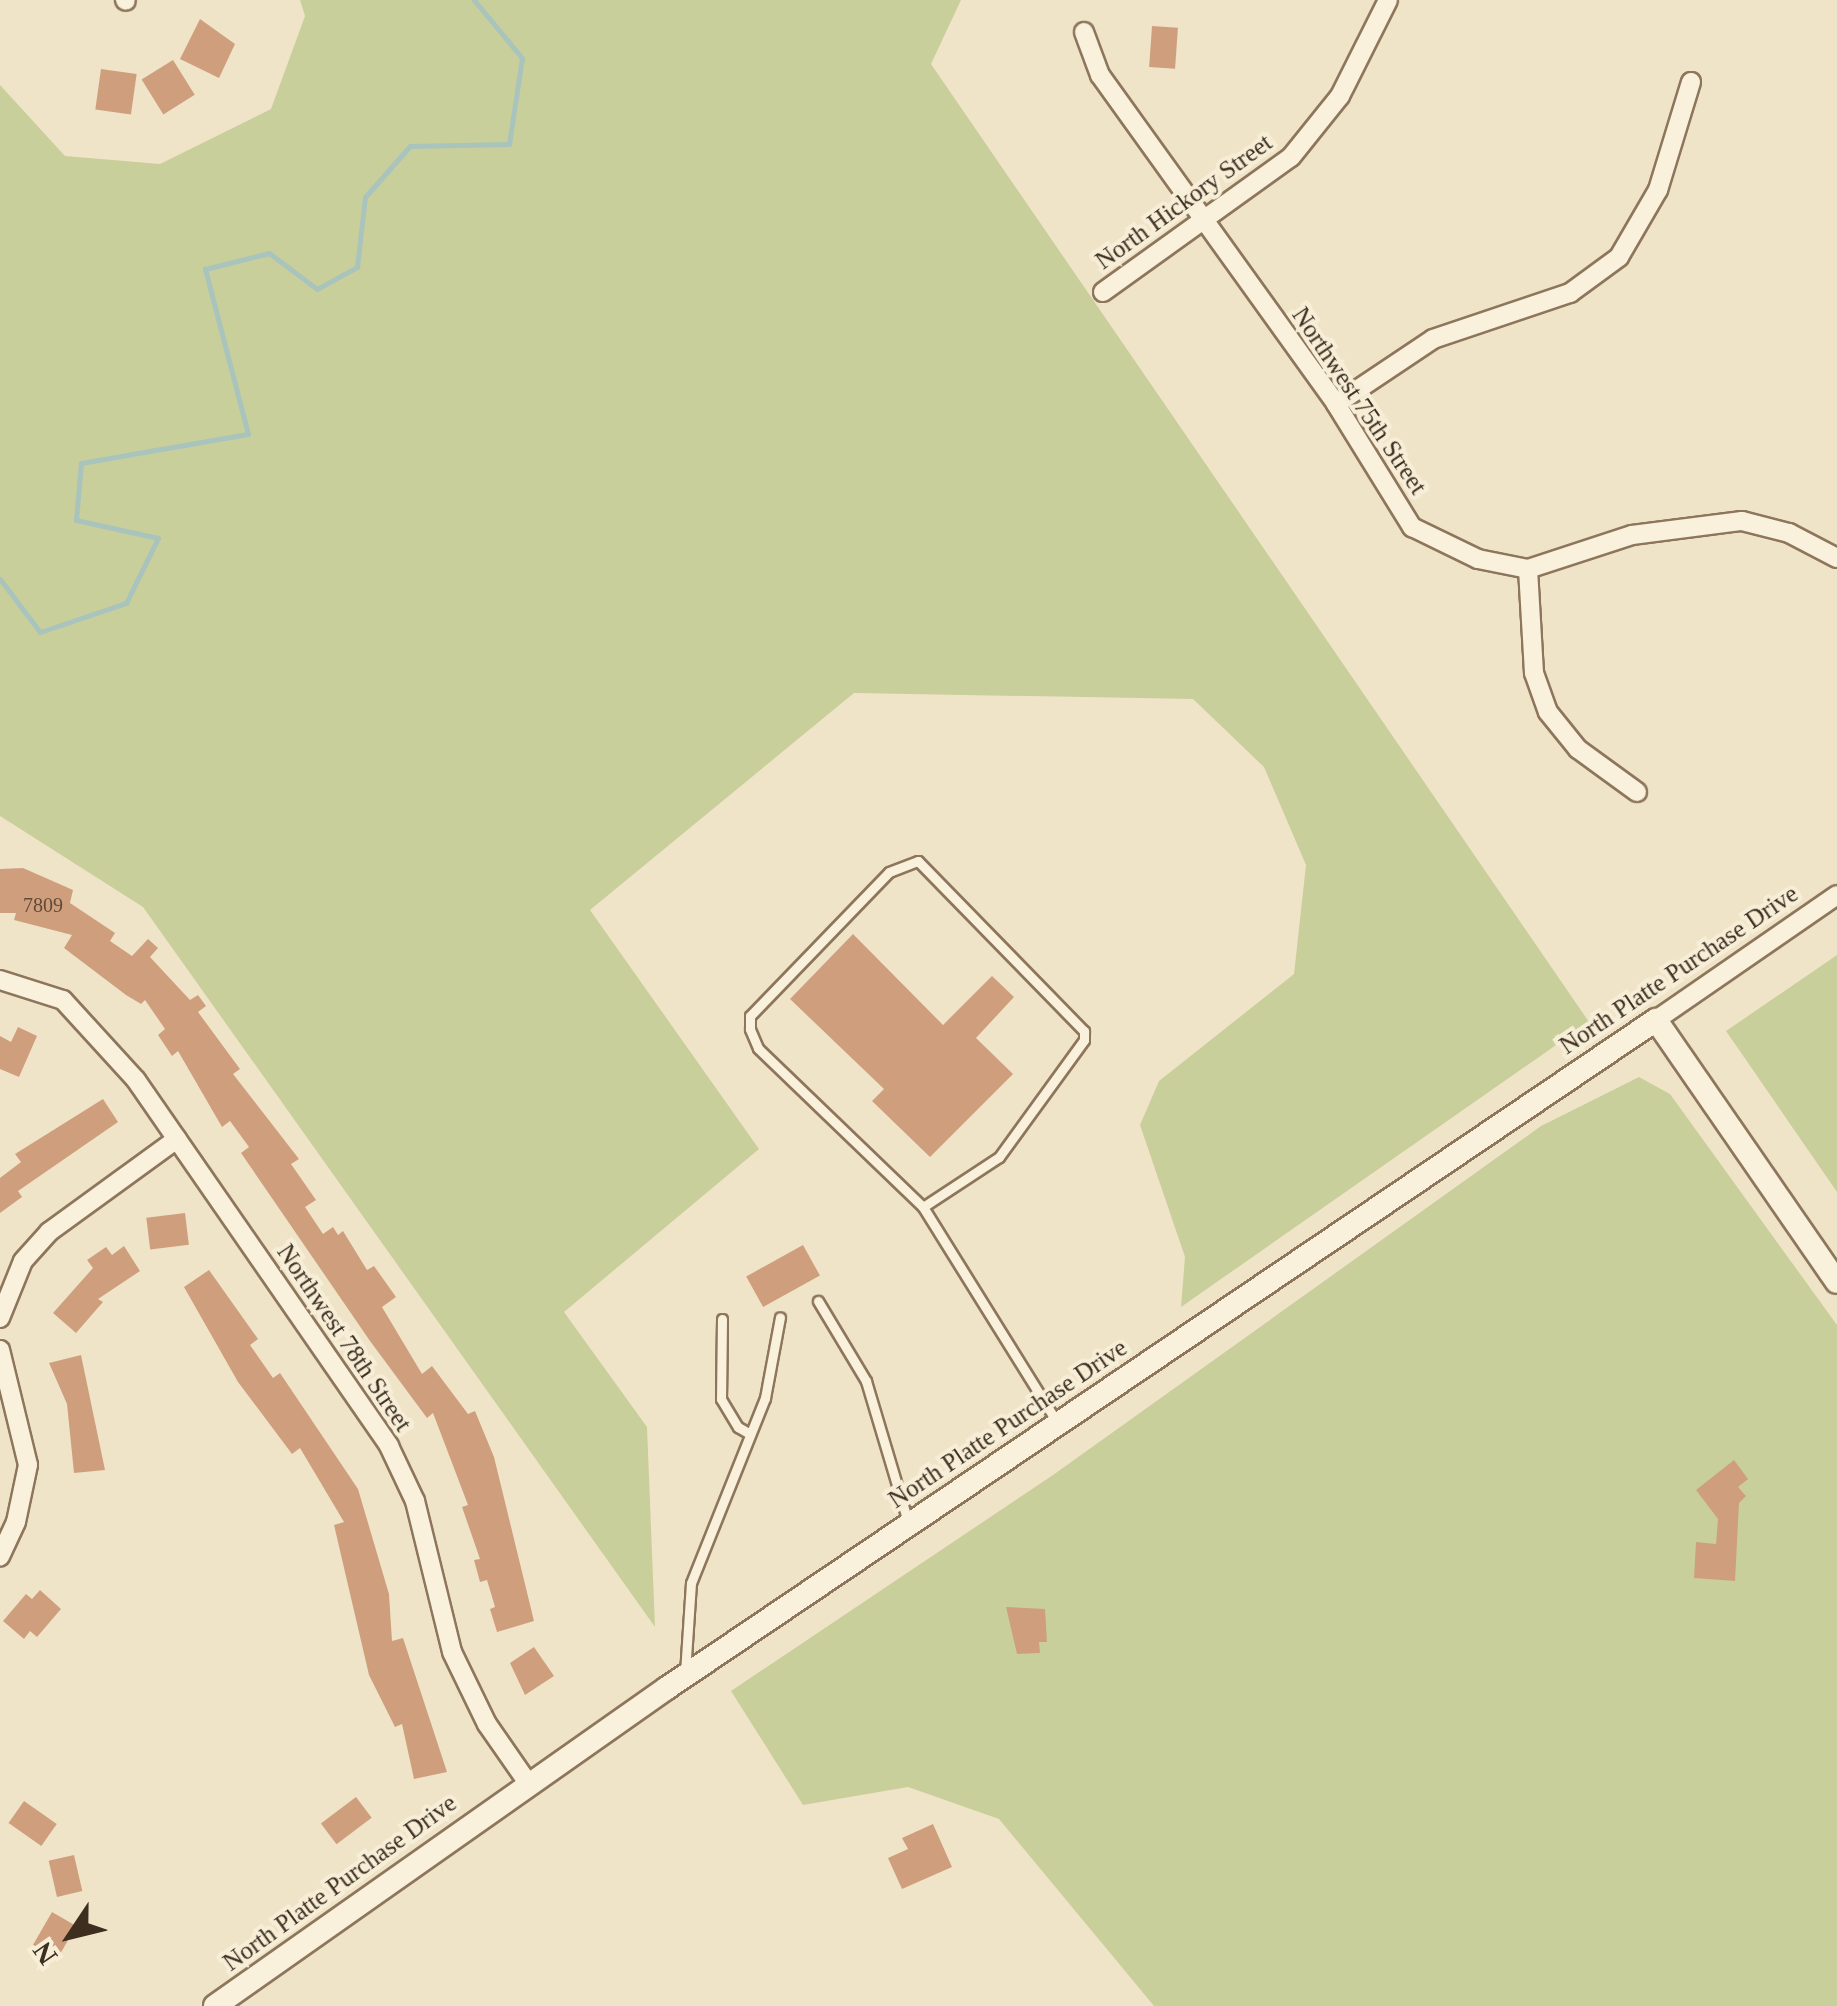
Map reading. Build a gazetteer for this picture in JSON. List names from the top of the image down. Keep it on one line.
{"streets":{"street":["North Hickory Street","Northwest 75th Street","North Platte Purchase Drive","Northwest 78th Street"]},"crossings":[["North Hickory Street","Northwest 75th Street"],["North Platte Purchase Drive","Northwest 78th Street"]],"house_numbers":["7809"],"north":"bottom left"}
